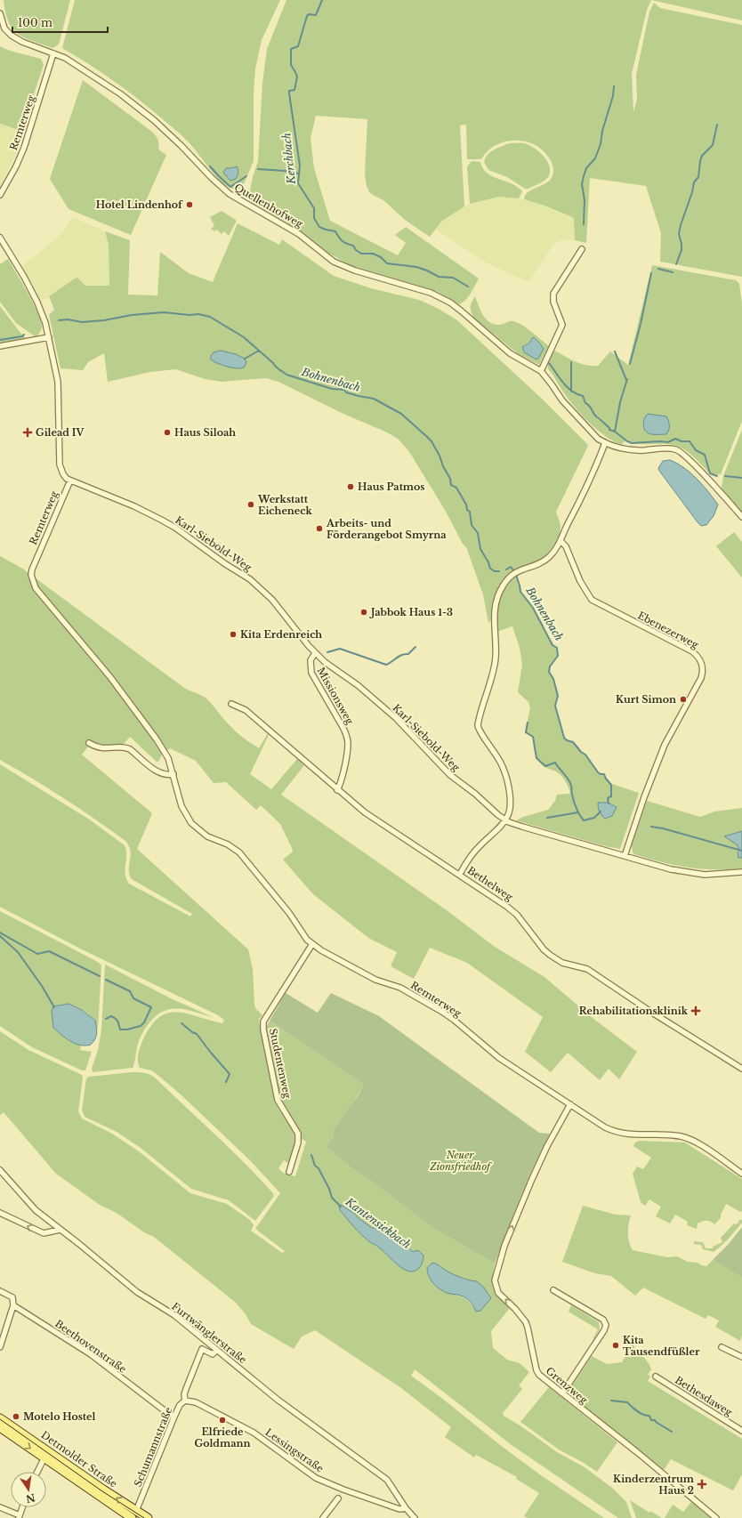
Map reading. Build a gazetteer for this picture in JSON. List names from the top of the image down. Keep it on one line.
{"streets":{"main road":["Detmolder Straße"],"street":["Remterweg","Quellenhofweg","Karl-Siebold-Weg","Ebenezerweg","Missionsweg","Bethelweg","Studentenweg","Furtwänglerstraße","Beethovenstraße","Grenzweg","Bethesdaweg","Schumannstraße","Lessingstraße"]},"crossings":[["Remterweg","Quellenhofweg"],["Remterweg","Karl-Siebold-Weg"],["Remterweg","Studentenweg"],["Remterweg","Grenzweg"],["Karl-Siebold-Weg","Ebenezerweg"],["Karl-Siebold-Weg","Missionsweg"],["Missionsweg","Bethelweg"],["Furtwänglerstraße","Schumannstraße"],["Furtwänglerstraße","Lessingstraße"],["Beethovenstraße","Schumannstraße"],["Schumannstraße","Lessingstraße"],["Schumannstraße","Detmolder Straße"]],"one_way":["Grenzweg"],"water":["Kerchbach","Bohnenbach","Kantensiekbach"],"parks":["Neuer Zionsfriedhof"],"places":{"other":["Hotel Lindenhof","Haus Siloah","Haus Patmos","Werkstatt Eicheneck","Arbeits- und Förderangebot Smyrna","Jabbok Haus 1-3","Kita Erdenreich","Kurt Simon","Kita Tausendfüßler","Motelo Hostel","Elfriede Goldmann"],"health":["Gilead IV","Rehabilitationsklinik","Kinderzentrum Haus 2"]},"scale_bar":"100 m","north":"bottom"}
